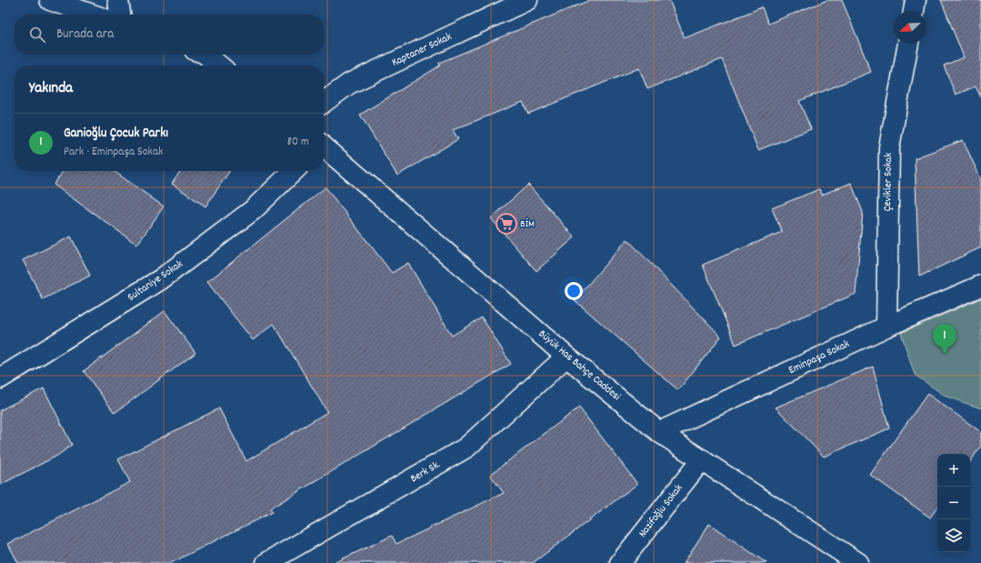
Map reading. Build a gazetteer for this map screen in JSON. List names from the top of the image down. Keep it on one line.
{"streets":{"street":["Kaptaner Sokak","Çevikler Sokak","Sultaniye Sokak","Eminpaşa Sokak","Büyük Has Bahçe Caddesi","Berk Sk.","Nazifoğlu Sokak"]},"crossings":[["Çevikler Sokak","Eminpaşa Sokak"],["Eminpaşa Sokak","Büyük Has Bahçe Caddesi"],["Büyük Has Bahçe Caddesi","Berk Sk."],["Büyük Has Bahçe Caddesi","Nazifoğlu Sokak"]],"places":{"supermarket":["BİM"]},"north":"bottom left","page":{"search":"Burada ara","heading":"Yakında","list":[{"mark":"1","name":"Ganioğlu Çocuk Parkı","note":"Park · Eminpaşa Sokak","value":"80 m"}],"pins":"1","map_buttons":["+","−"]}}
